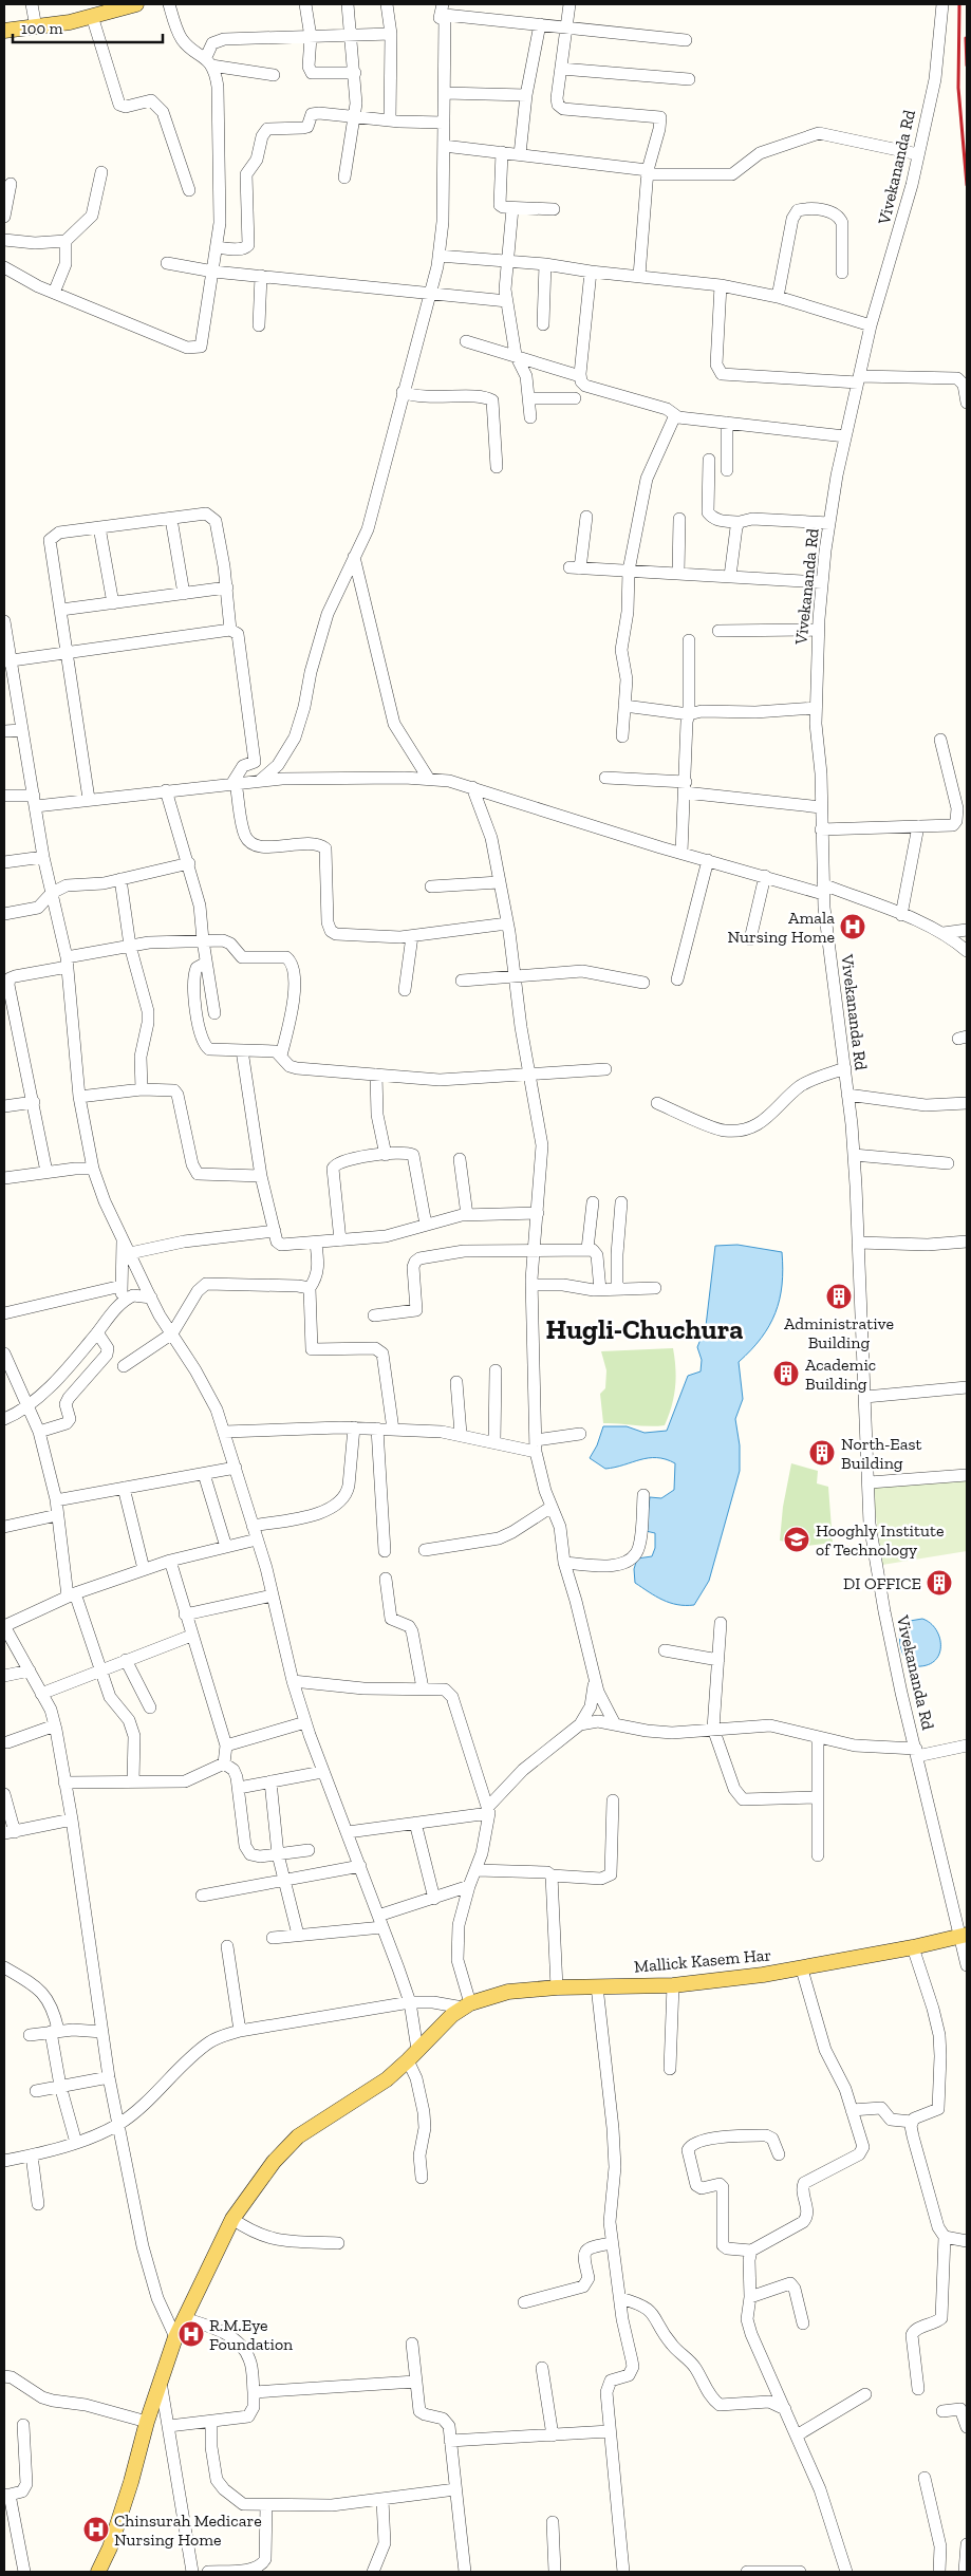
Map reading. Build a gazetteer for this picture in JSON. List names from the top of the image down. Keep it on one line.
{"streets":{"main road":["Mallick Kasem Har"],"street":["Vivekananda Rd"]},"crossings":[["Vivekananda Rd","Mallick Kasem Har"]],"districts":["Hugli-Chuchura"],"places":{"hospital":["Amala Nursing Home","R.M.Eye Foundation","Chinsurah Medicare Nursing Home"],"building":["Administrative Building","Academic Building","North-East Building","DI OFFICE"],"school or university":["Hooghly Institute of Technology"]},"scale_bar":"100 m"}
